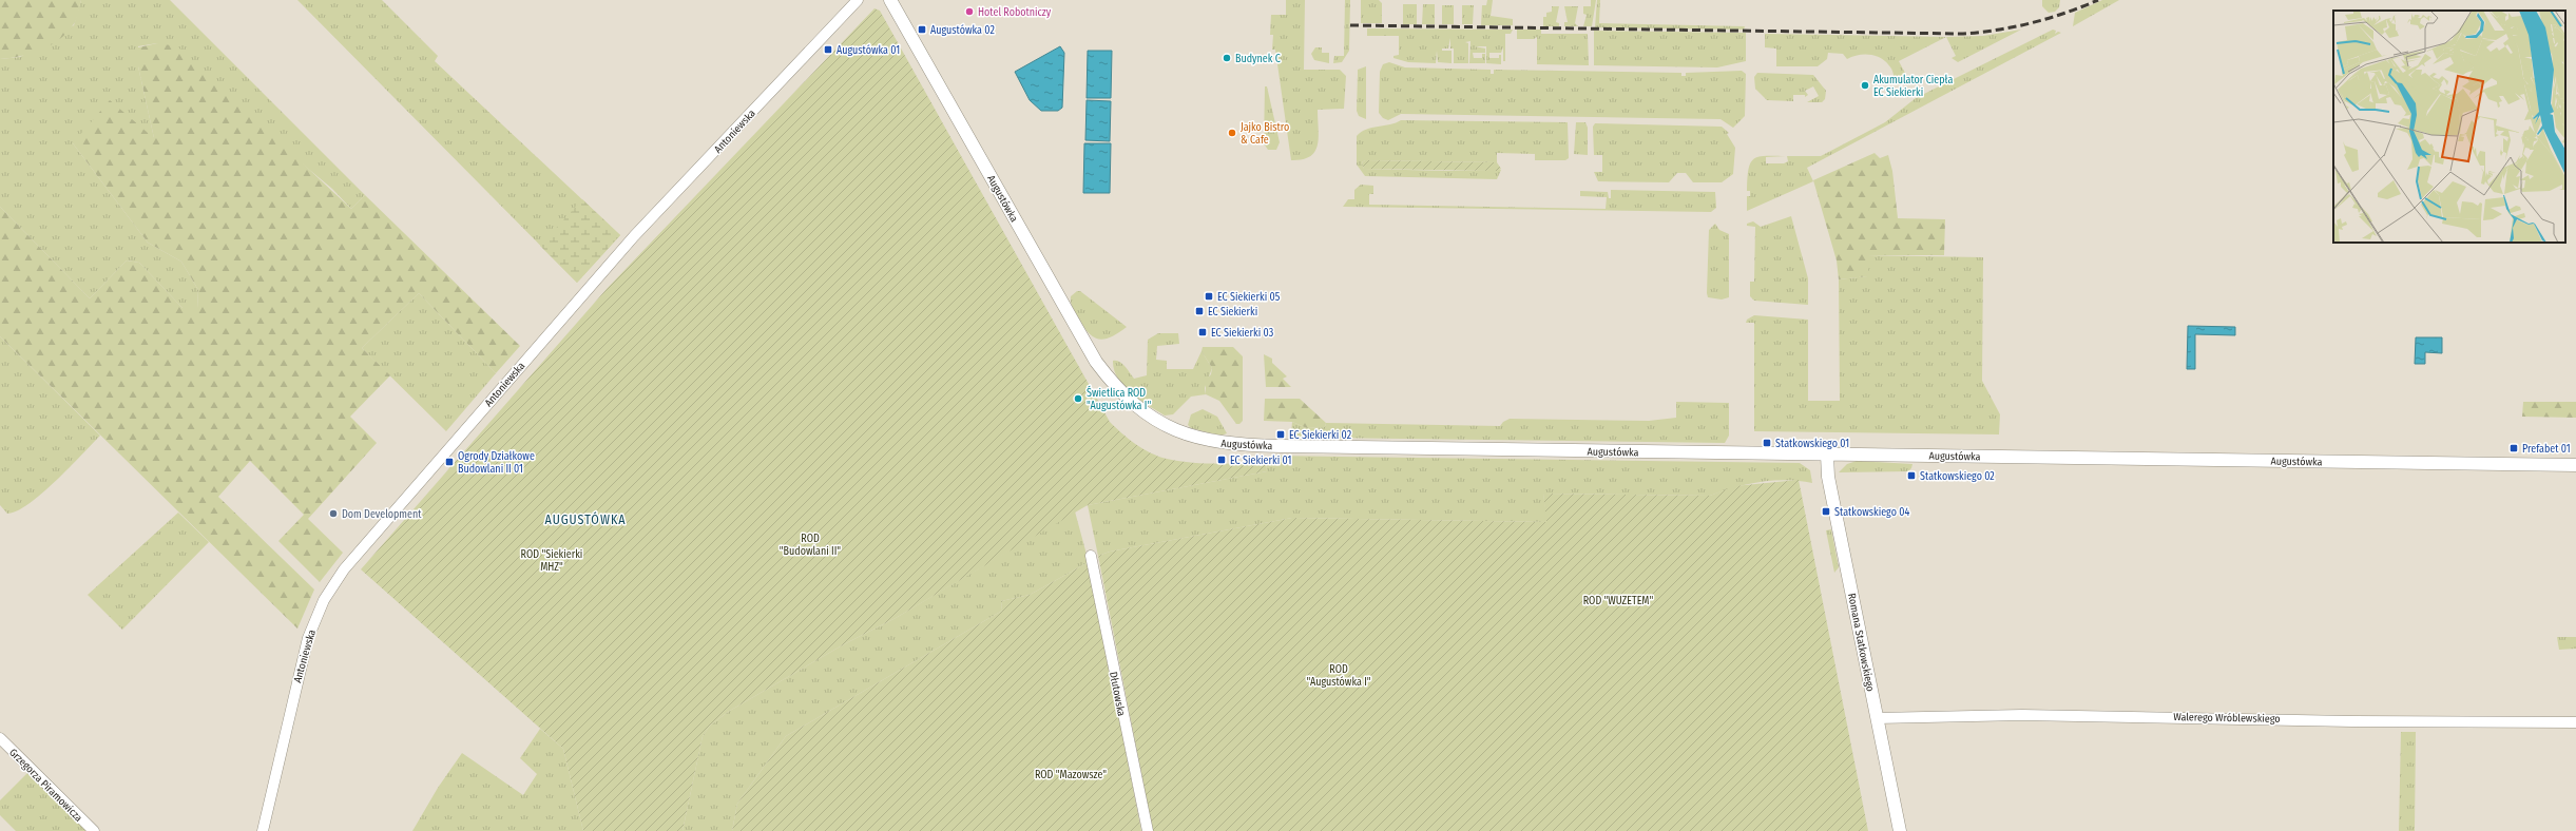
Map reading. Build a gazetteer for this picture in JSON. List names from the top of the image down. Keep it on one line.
{"streets":{"street":["Antoniewska","Augustówka","Romana Statkowskiego","Dłutowska","Walerego Wróblewskiego","Grzegorza Piramowicza"]},"crossings":[["Augustówka","Romana Statkowskiego"],["Romana Statkowskiego","Walerego Wróblewskiego"]],"districts":["AUGUSTÓWKA"],"parks":["ROD \"Budowlani II\"","ROD \"Siekierki MHZ\"","ROD \"WUZETEM\"","ROD \"Augustówka I\"","ROD \"Mazowsze\""],"places":{"other":["Hotel Robotniczy","Budynek C","Akumulator Ciepła EC Siekierki","Jajko Bistro & Cafe","Świetlica ROD \"Augustówka I\"","Dom Development"],"transit":["Augustówka 02","Augustówka 01","EC Siekierki 05","EC Siekierki","EC Siekierki 03","EC Siekierki 02","Statkowskiego 01","Prefabet 01","EC Siekierki 01","Ogrody Działkowe Budowlani II 01","Statkowskiego 02","Statkowskiego 04"]}}
